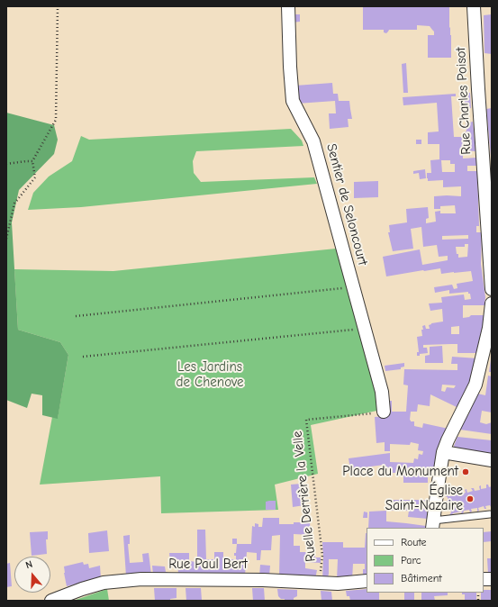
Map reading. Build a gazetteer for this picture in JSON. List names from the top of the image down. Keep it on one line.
{"streets":{"street":["Rue Charles Poisot","Sentier de Seloncourt","Rue Paul Bert"],"path":["Ruelle Derrière la Velle"]},"crossings":[["Sentier de Seloncourt","Ruelle Derrière la Velle"],["Ruelle Derrière la Velle","Rue Paul Bert"]],"parks":["Les Jardins de Chenove"],"places":["Place du Monument","Église Saint-Nazaire"],"legend":["Route","Parc","Bâtiment"],"north":"top"}
